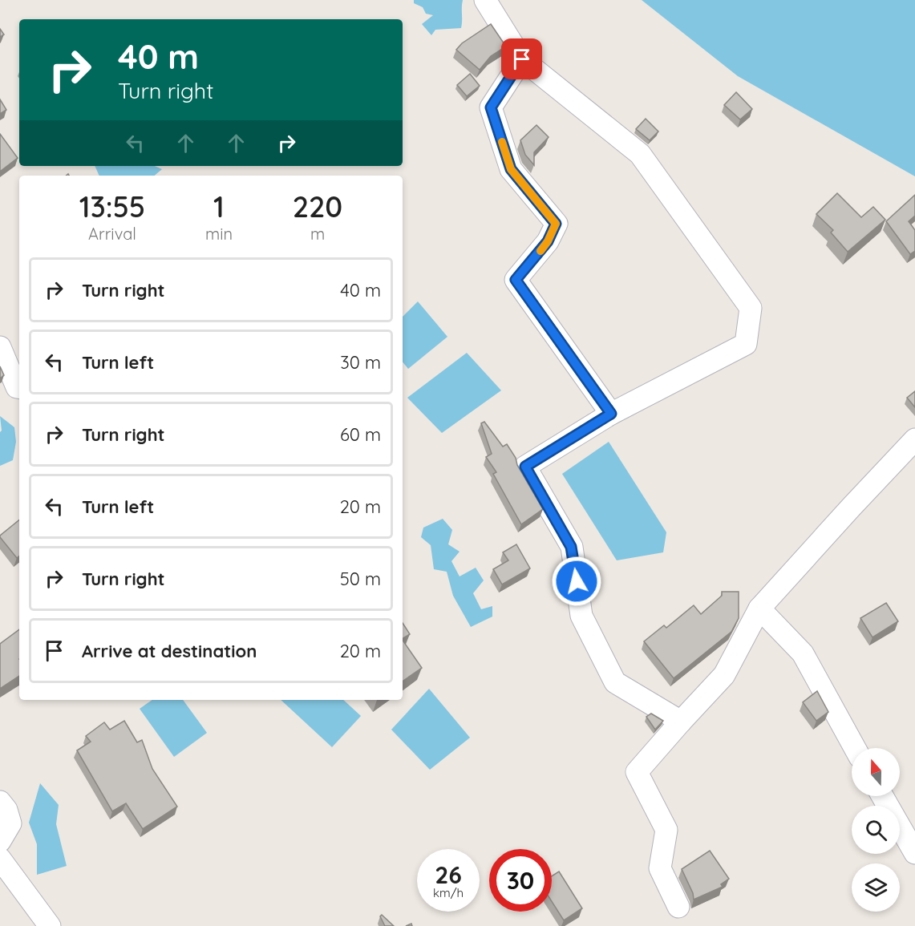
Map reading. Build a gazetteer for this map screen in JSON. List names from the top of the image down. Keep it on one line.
{"north":"top","page":{"turn":["40 m","Turn right"],"eta":["13:55","Arrival","1","min","220","m"],"list":[{"name":"Turn right","value":"40 m"},{"name":"Turn left","value":"30 m"},{"name":"Turn right","value":"60 m"},{"name":"Turn left","value":"20 m"},{"name":"Turn right","value":"50 m"},{"name":"Arrive at destination","value":"20 m"}],"speed":"26 km/h","limit":"30"}}
